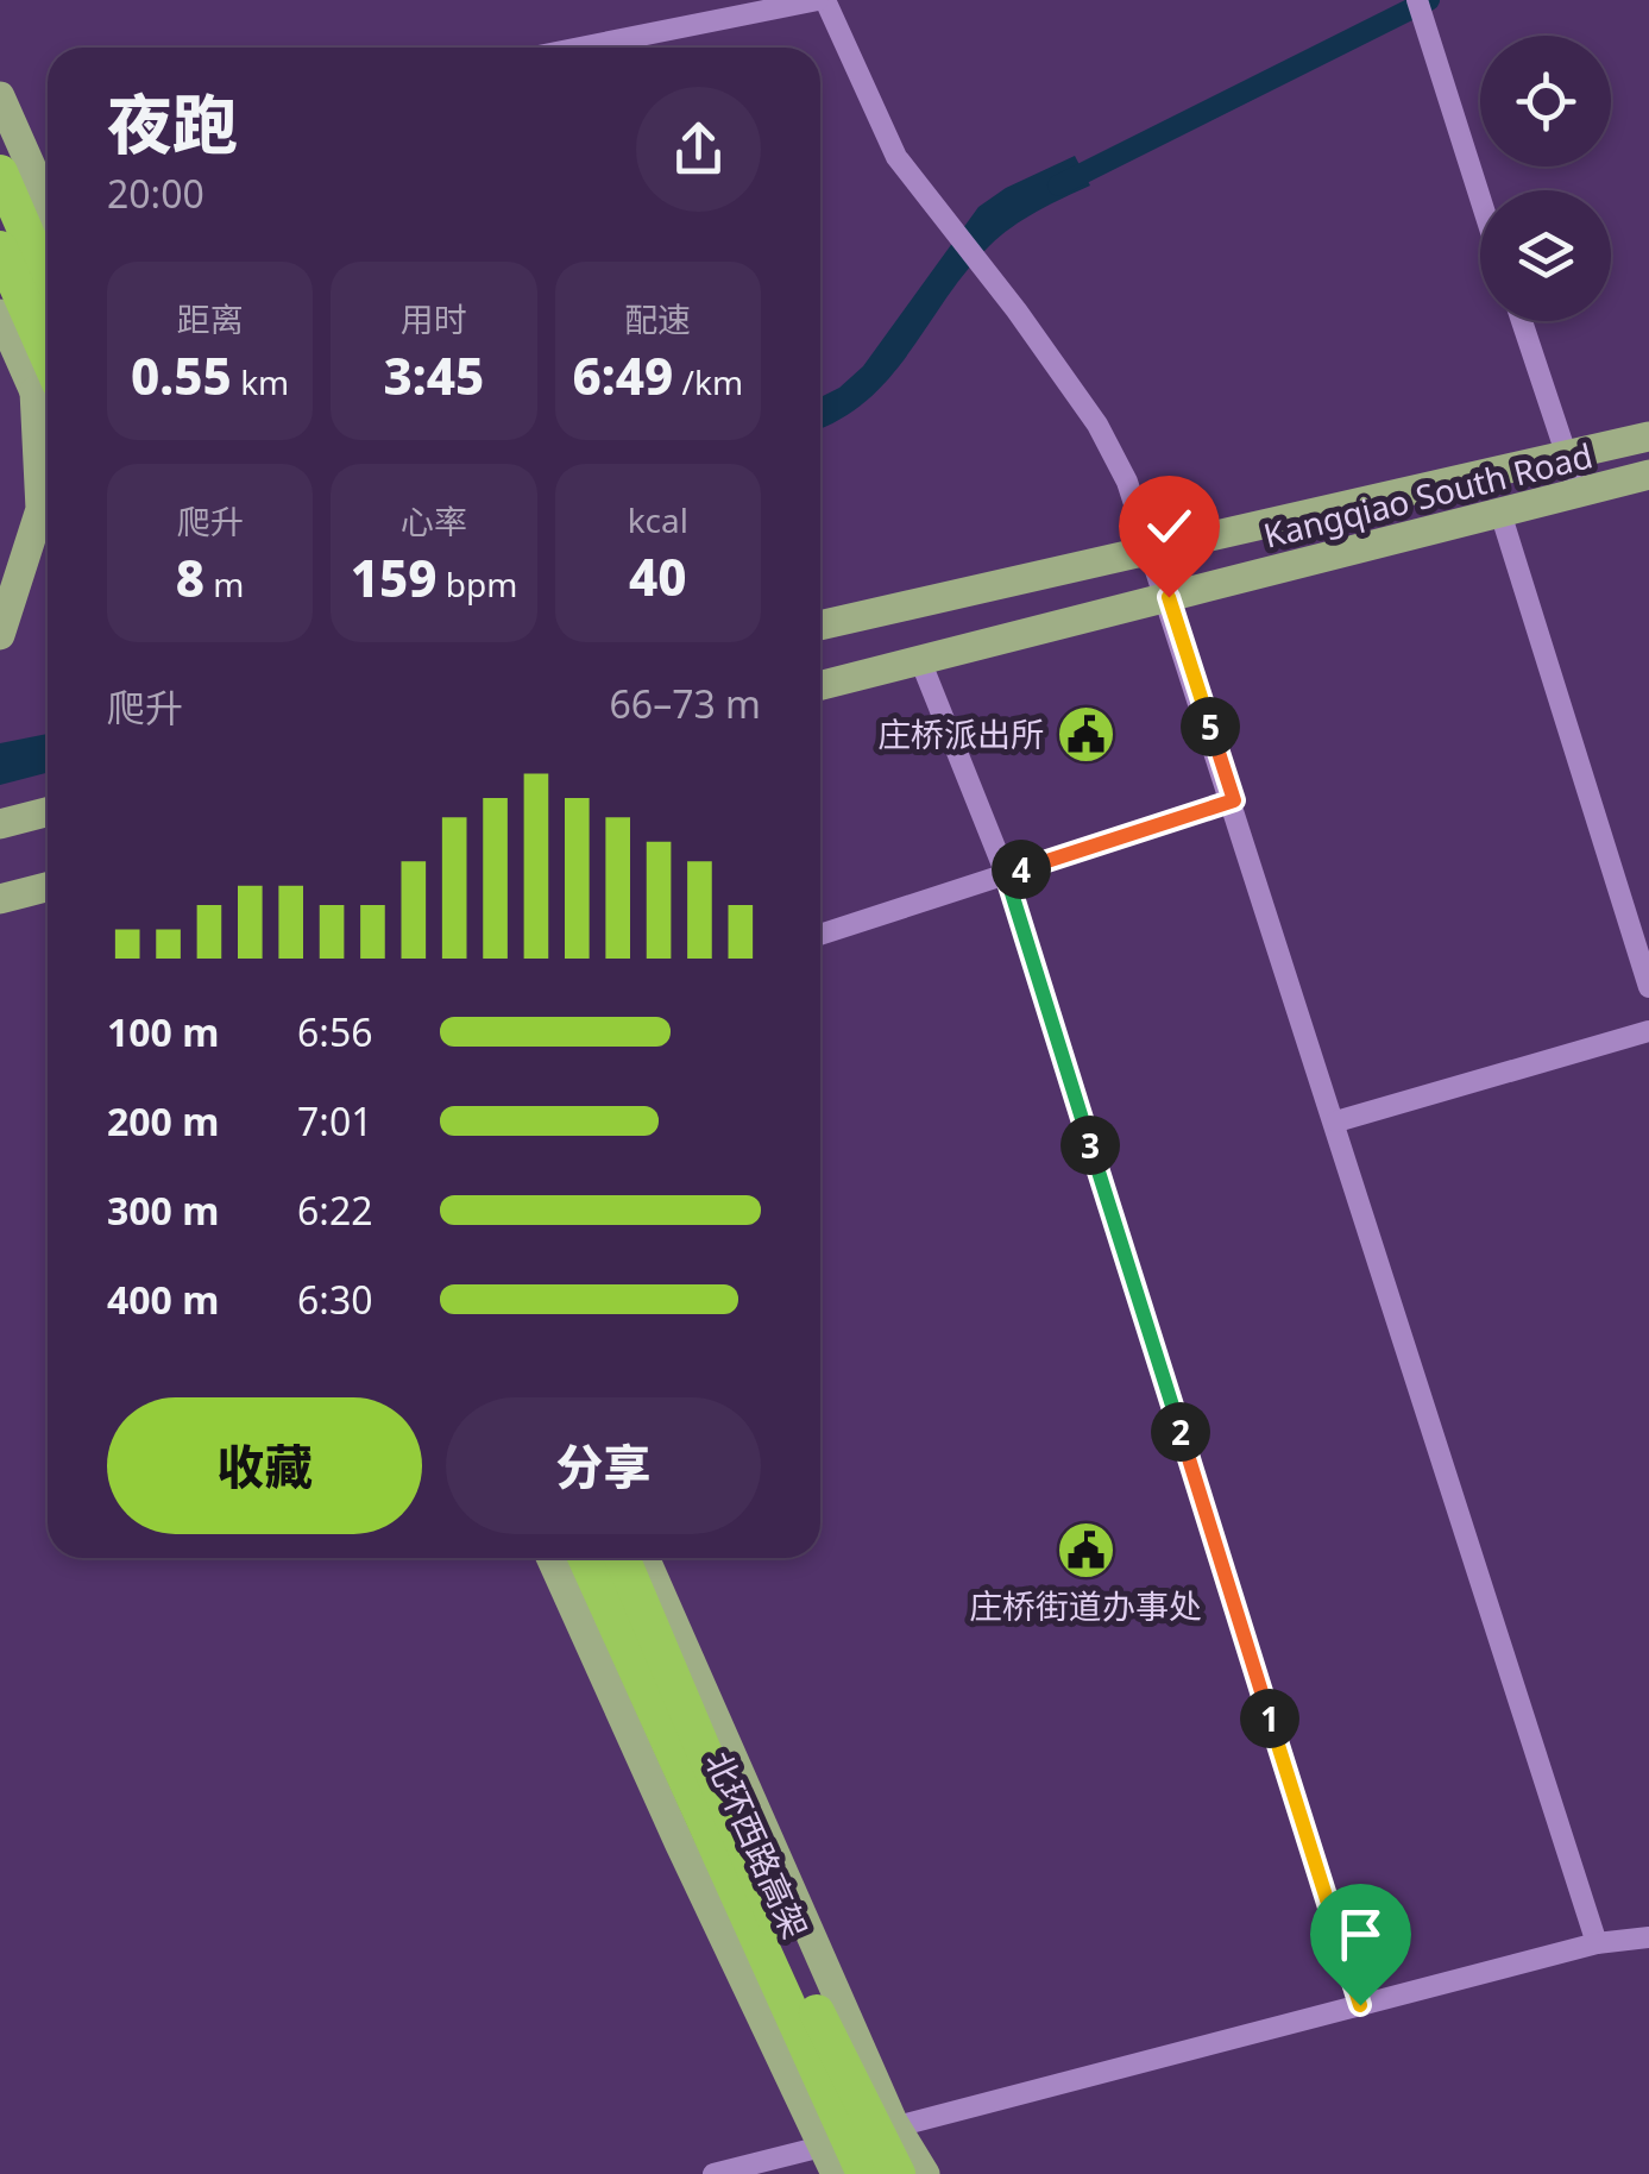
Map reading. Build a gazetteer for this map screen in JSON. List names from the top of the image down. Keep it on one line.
{"streets":{"highway":["北环西路高架"],"main road":["Kangqiao South Road"]},"places":{"public building":["庄桥派出所","庄桥街道办事处"]},"page":{"heading":["夜跑","20:00"],"stats":[["距离","0.55 km"],["用时","3:45"],["配速","6:49 /km"],["爬升","8 m"],["心率","159 bpm"],["kcal","40"]],"chart":["爬升","66–73 m"],"pins":["5","4","3","2","1"],"list":[{"name":"100 m","note":"6:56"},{"name":"200 m","note":"7:01"},{"name":"300 m","note":"6:22"},{"name":"400 m","note":"6:30"}],"buttons":["收藏","分享"]}}
